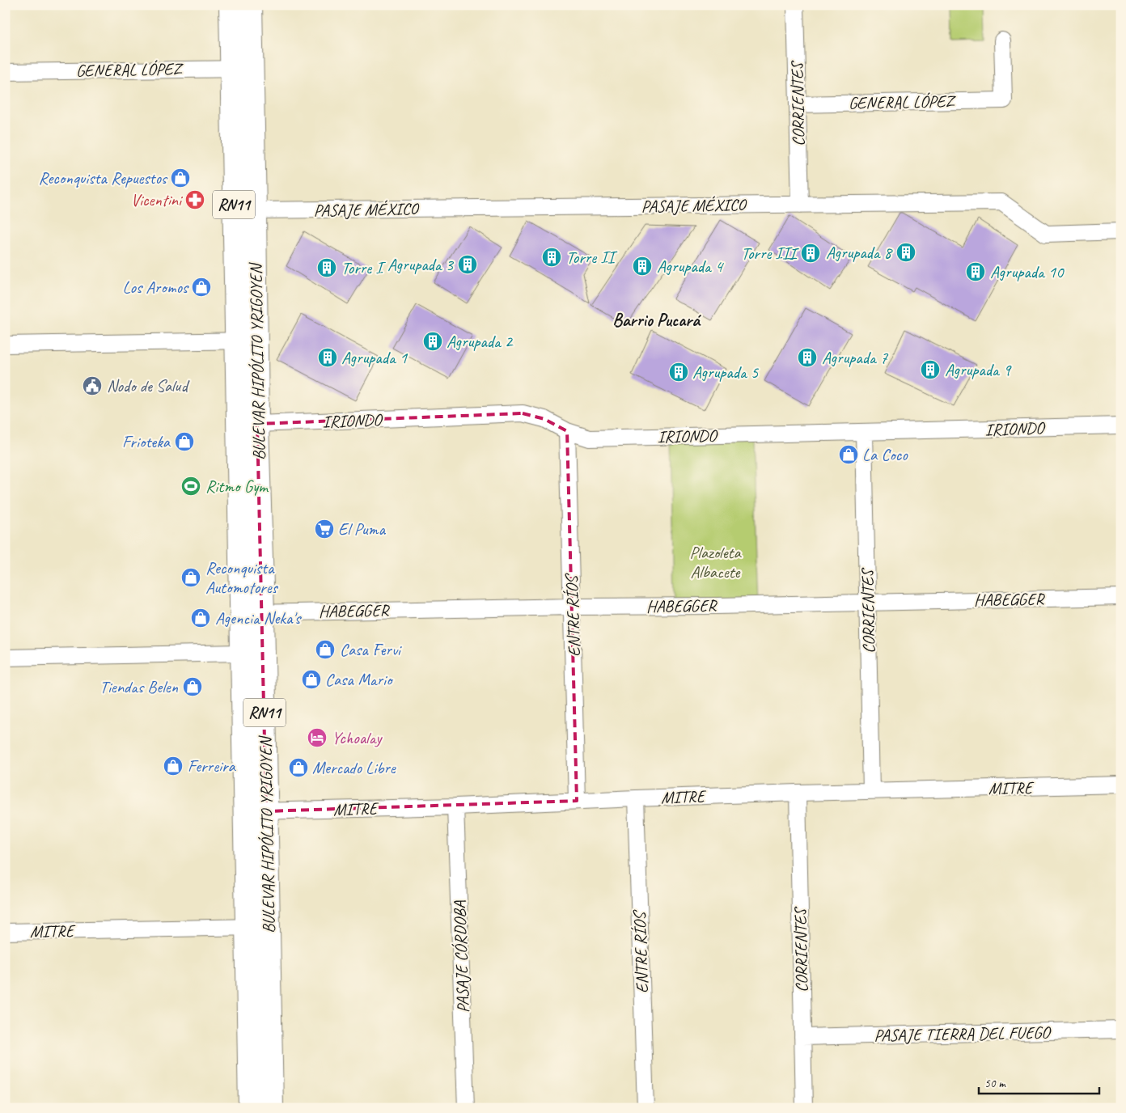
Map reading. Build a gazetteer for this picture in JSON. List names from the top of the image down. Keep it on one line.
{"streets":{"highway":["RN11","BULEVAR HIPÓLITO YRIGOYEN"],"street":["GENERAL LÓPEZ","CORRIENTES","PASAJE MÉXICO","IRIONDO","HABEGGER","ENTRE RÍOS","MITRE","PASAJE CÓRDOBA","PASAJE TIERRA DEL FUEGO"]},"crossings":[["GENERAL LÓPEZ","CORRIENTES"],["GENERAL LÓPEZ","BULEVAR HIPÓLITO YRIGOYEN"],["CORRIENTES","PASAJE MÉXICO"],["CORRIENTES","IRIONDO"],["CORRIENTES","HABEGGER"],["CORRIENTES","MITRE"],["CORRIENTES","PASAJE TIERRA DEL FUEGO"],["PASAJE MÉXICO","BULEVAR HIPÓLITO YRIGOYEN"],["BULEVAR HIPÓLITO YRIGOYEN","IRIONDO"],["BULEVAR HIPÓLITO YRIGOYEN","HABEGGER"],["BULEVAR HIPÓLITO YRIGOYEN","MITRE"],["IRIONDO","ENTRE RÍOS"],["HABEGGER","ENTRE RÍOS"],["ENTRE RÍOS","MITRE"],["MITRE","PASAJE CÓRDOBA"]],"districts":["Barrio Pucará"],"parks":["Plazoleta Albacete"],"places":{"shop":["Reconquista Repuestos","Los Aromos","Frioteka","La Coco","Reconquista Automotores","Agencia Neka's","Casa Fervi","Casa Mario","Tiendas Belen","Ferreira","Mercado Libre"],"pharmacy":["Vicentini"],"building":["Agrupada 8","Torre III","Torre II","Agrupada 3","Agrupada 4","Torre I","Agrupada 10","Agrupada 2","Agrupada 1","Agrupada 7","Agrupada 9","Agrupada 5"],"public building":["Nodo de Salud"],"sports":["Ritmo Gym"],"supermarket":["El Puma"],"hotel":["Ychoalay"]},"scale_bar":"50 m"}
